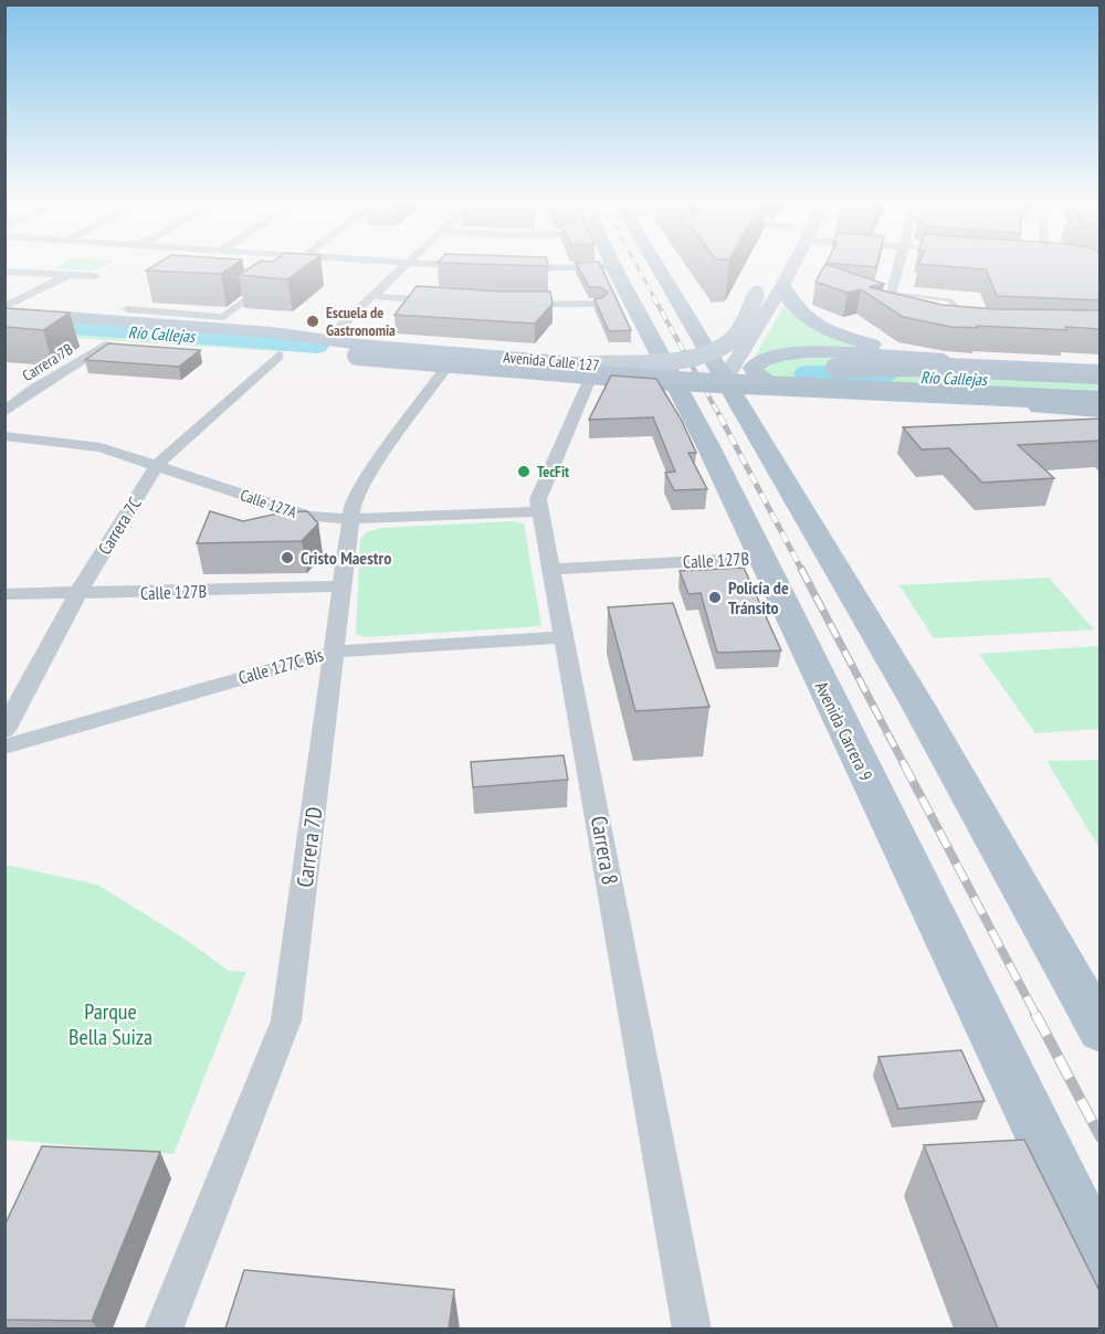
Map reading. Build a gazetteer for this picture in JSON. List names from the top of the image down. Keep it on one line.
{"streets":{"main road":["Avenida Calle 127","Avenida Carrera 9"],"street":["Carrera 7B","Calle 127A","Carrera 7C","Calle 127B","Calle 127C Bis","Carrera 7D","Carrera 8"]},"crossings":[["Avenida Calle 127","Carrera 7C"],["Avenida Calle 127","Carrera 8"],["Calle 127A","Carrera 7C"],["Calle 127A","Carrera 7D"],["Calle 127A","Carrera 8"],["Carrera 7C","Calle 127B"],["Calle 127B","Avenida Carrera 9"],["Calle 127B","Carrera 7D"],["Calle 127B","Carrera 8"],["Calle 127C Bis","Carrera 7D"],["Calle 127C Bis","Carrera 8"]],"water":["Río Callejas"],"parks":["Parque Bella Suiza"],"places":["Escuela de Gastronomia","TecFit","Cristo Maestro","Policía de Tránsito"]}
